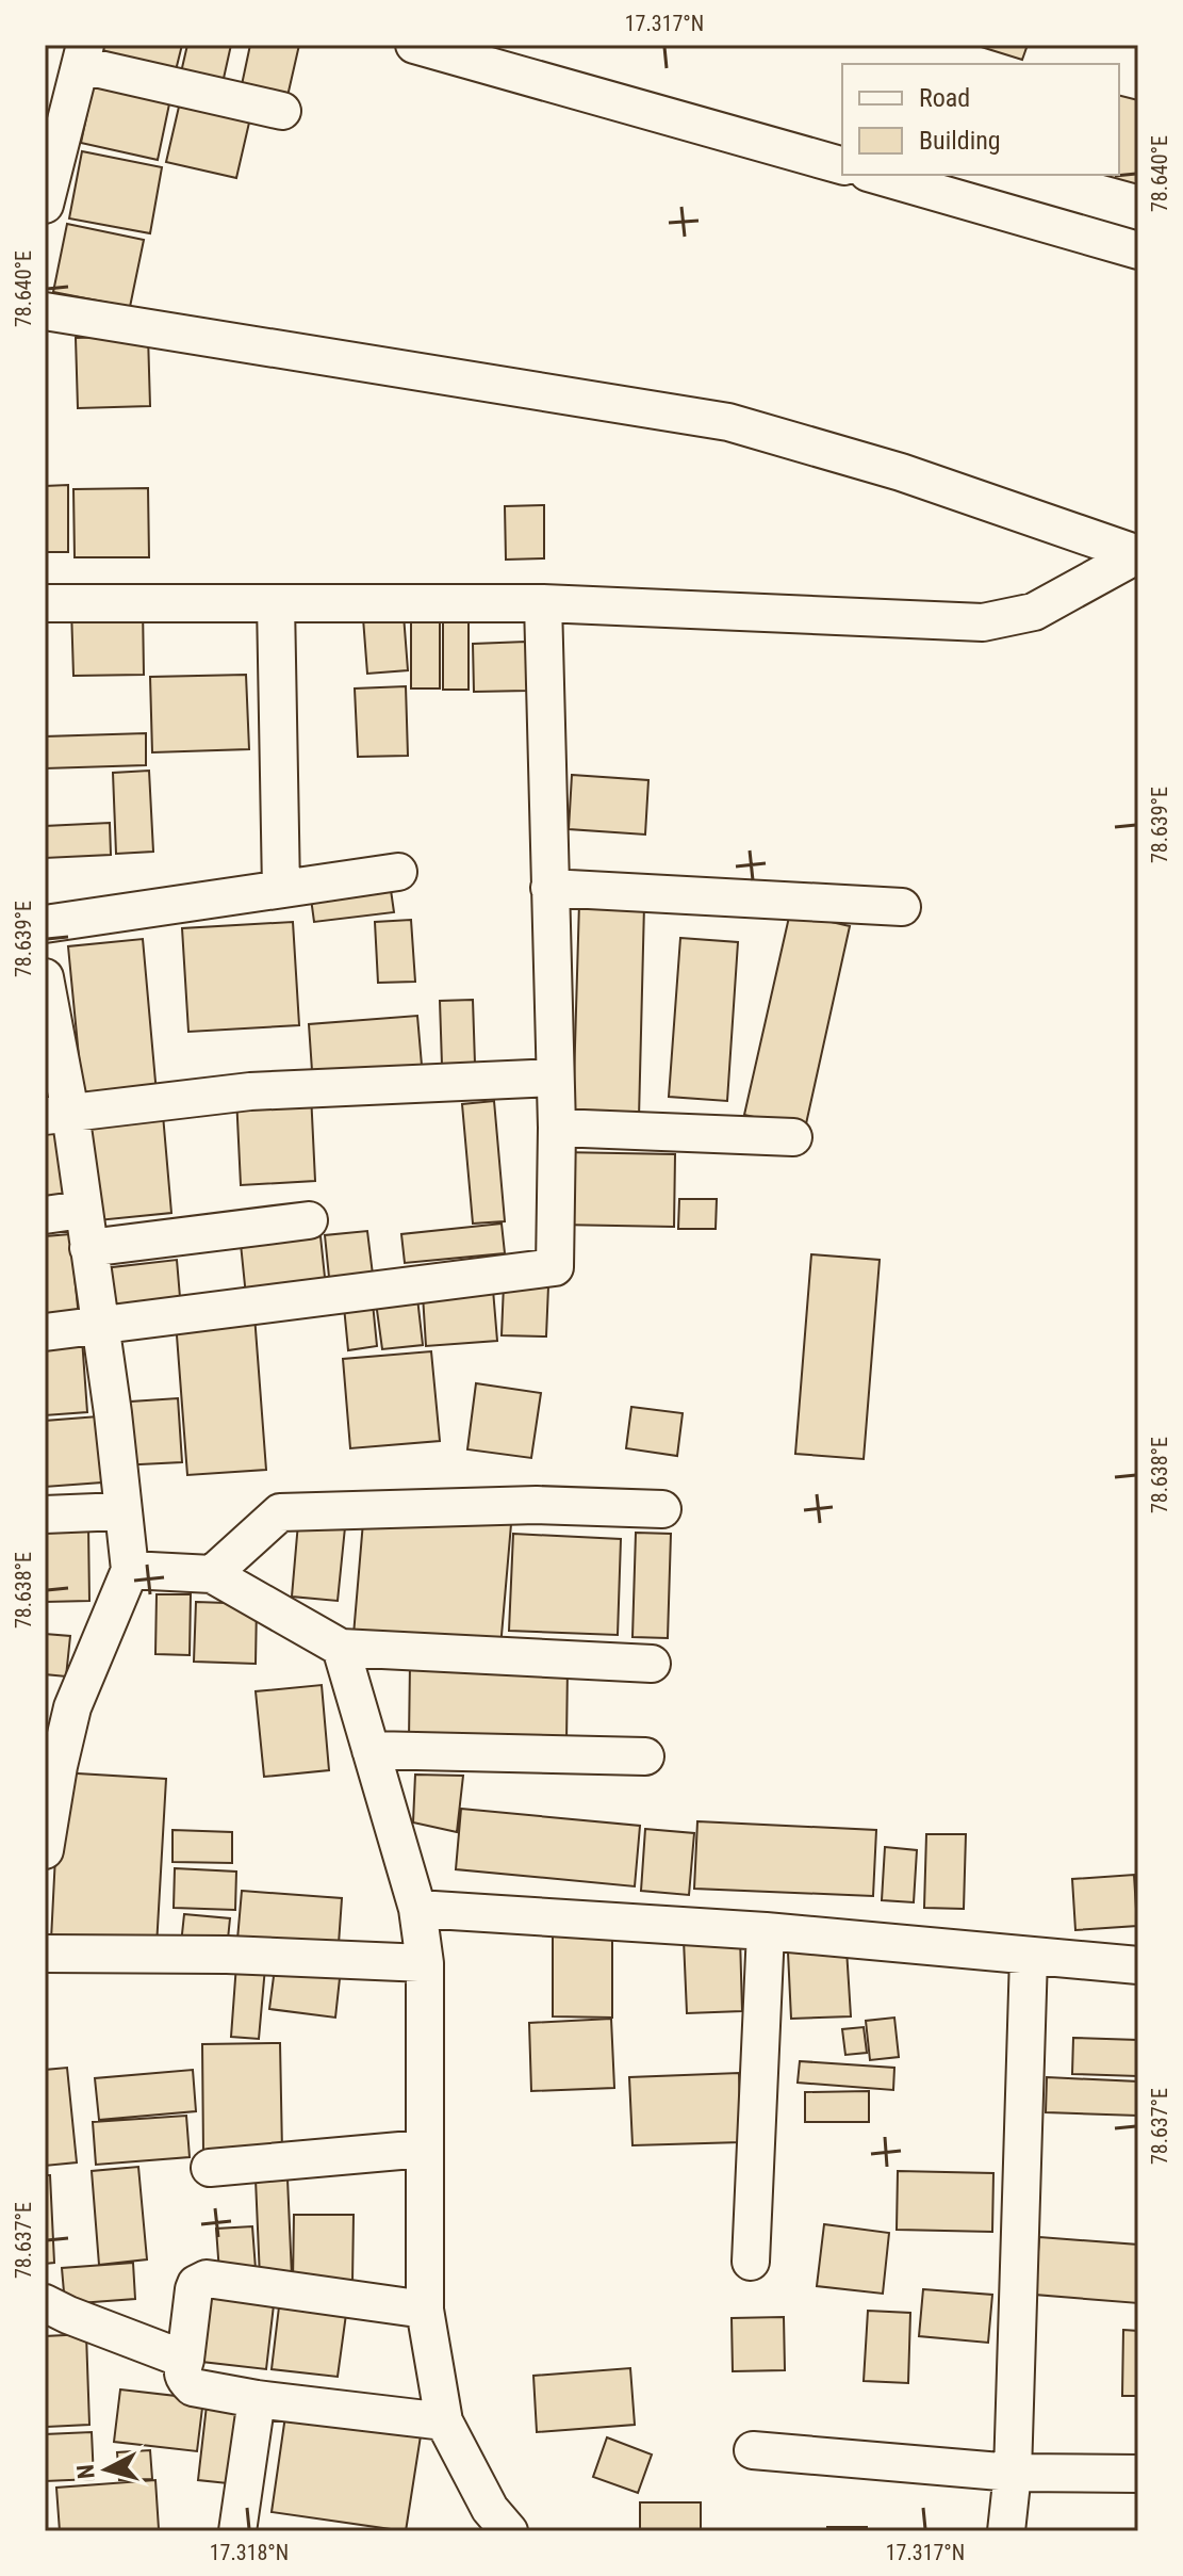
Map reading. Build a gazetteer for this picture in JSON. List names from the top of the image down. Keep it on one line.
{"legend":["Road","Building"],"north":"left","coordinates":["17.317°N","78.640°E","78.639°E","78.638°E","78.637°E","17.318°N"]}
